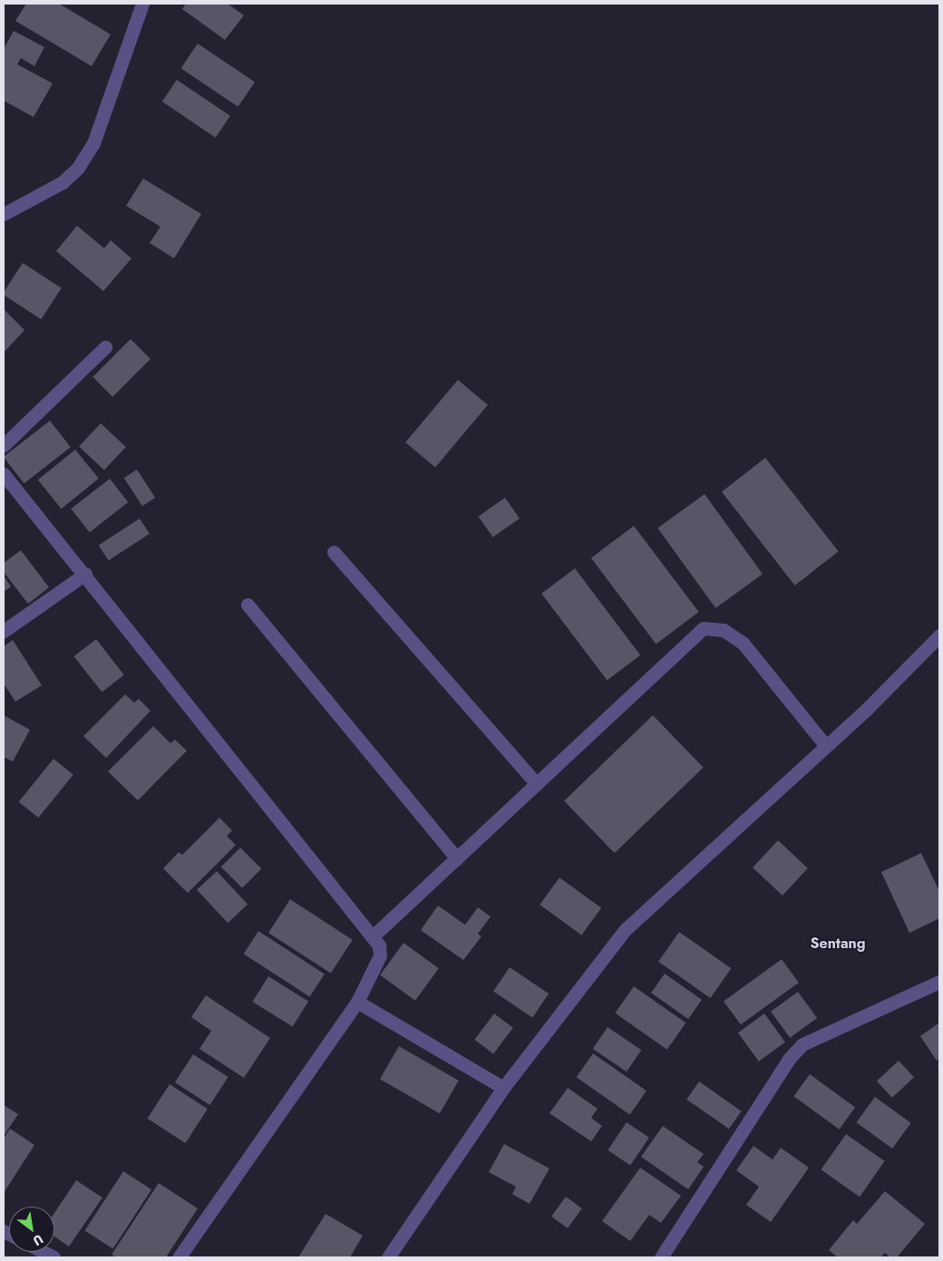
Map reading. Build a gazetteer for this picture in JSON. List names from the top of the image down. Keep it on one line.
{"districts":["Sentang"],"north":"bottom right"}
